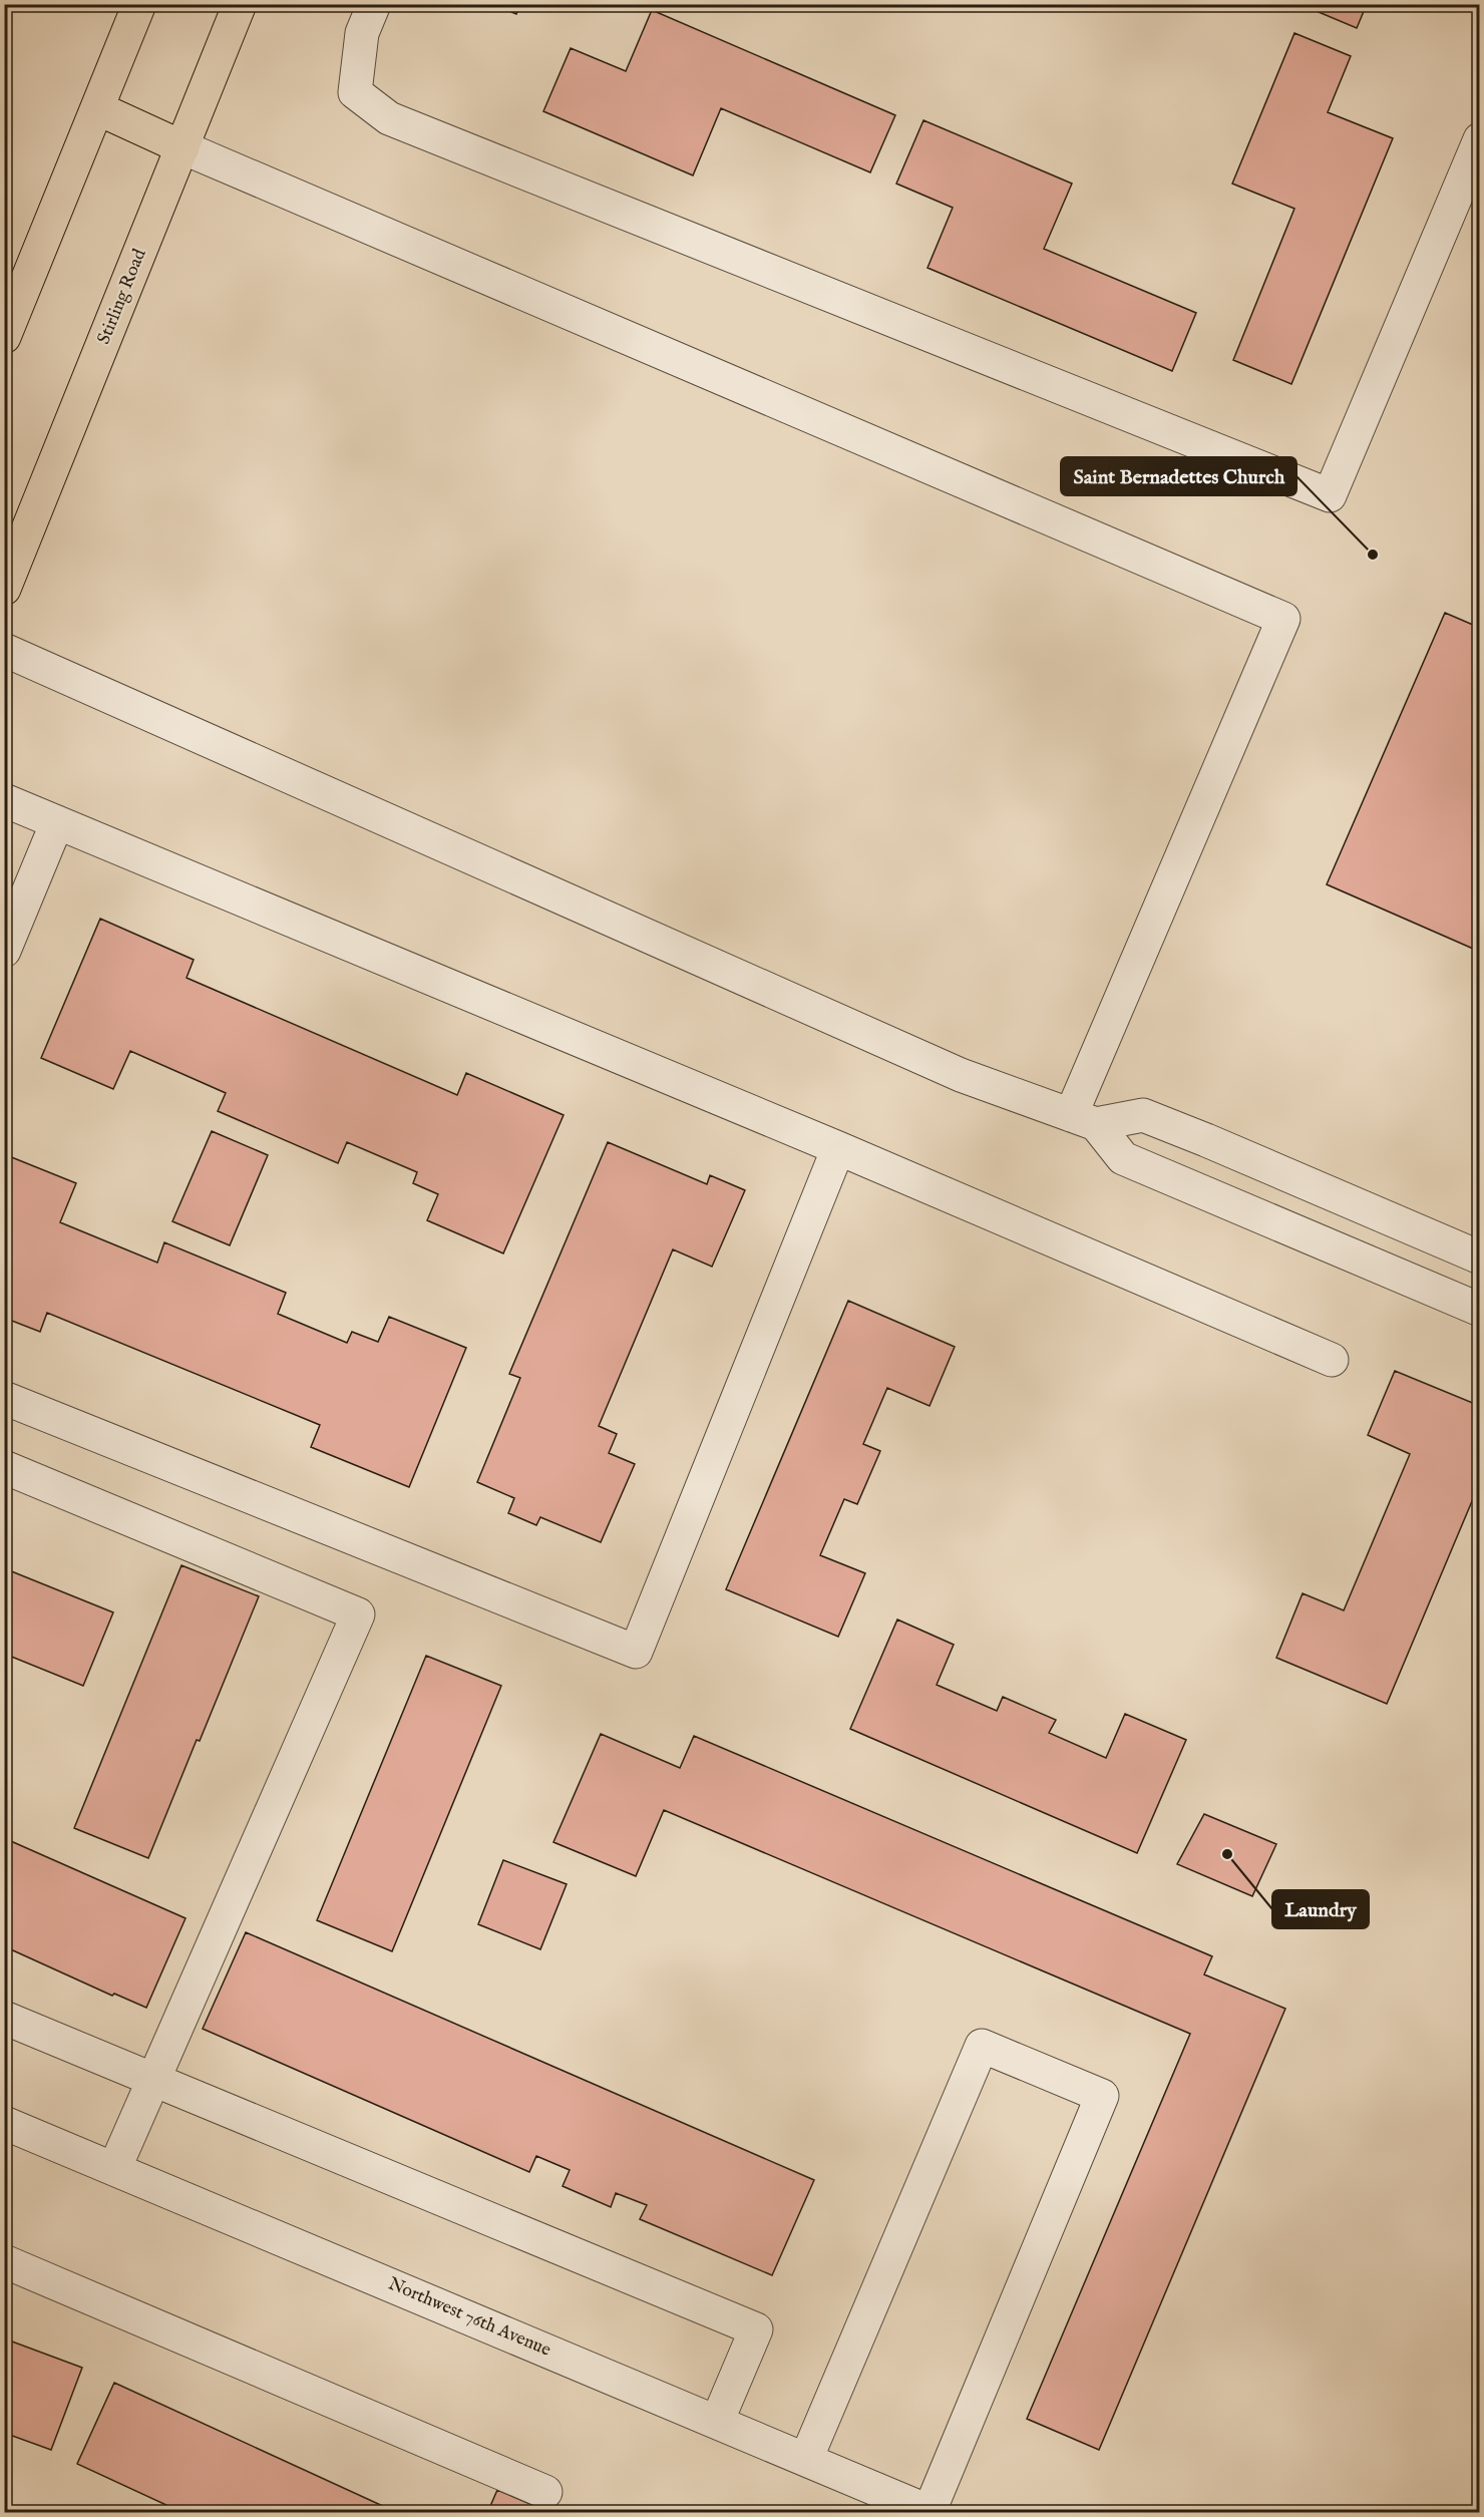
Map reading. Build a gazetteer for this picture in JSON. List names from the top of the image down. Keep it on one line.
{"streets":{"main road":["Stirling Road"],"street":["Northwest 76th Avenue"]},"places":["Saint Bernadettes Church","Laundry"]}
